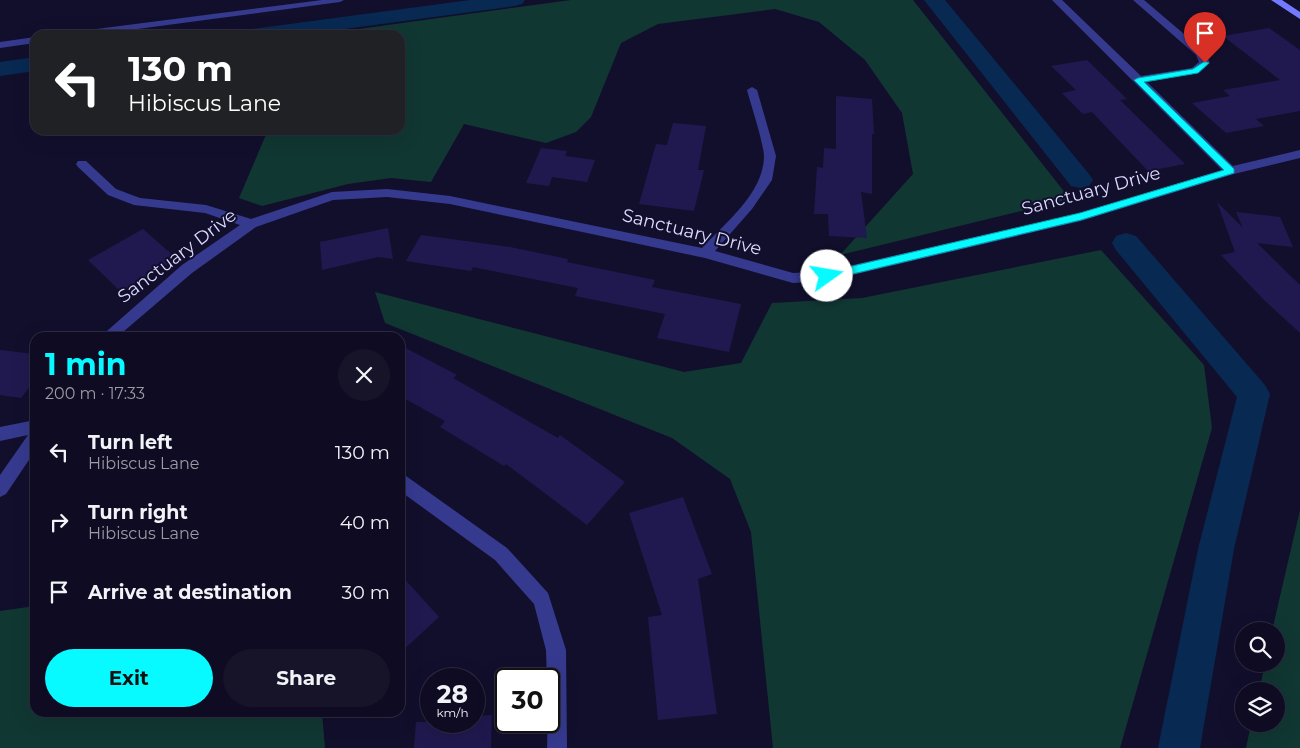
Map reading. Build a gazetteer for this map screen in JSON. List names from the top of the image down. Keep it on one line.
{"streets":{"street":["Sanctuary Drive"]},"page":{"turn":["130 m","Hibiscus Lane"],"heading":["1 min","200 m · 17:33"],"list":[{"name":"Turn left","note":"Hibiscus Lane","value":"130 m"},{"name":"Turn right","note":"Hibiscus Lane","value":"40 m"},{"name":"Arrive at destination","value":"30 m"}],"buttons":["Exit","Share"],"speed":"28 km/h","limit":"30"}}
